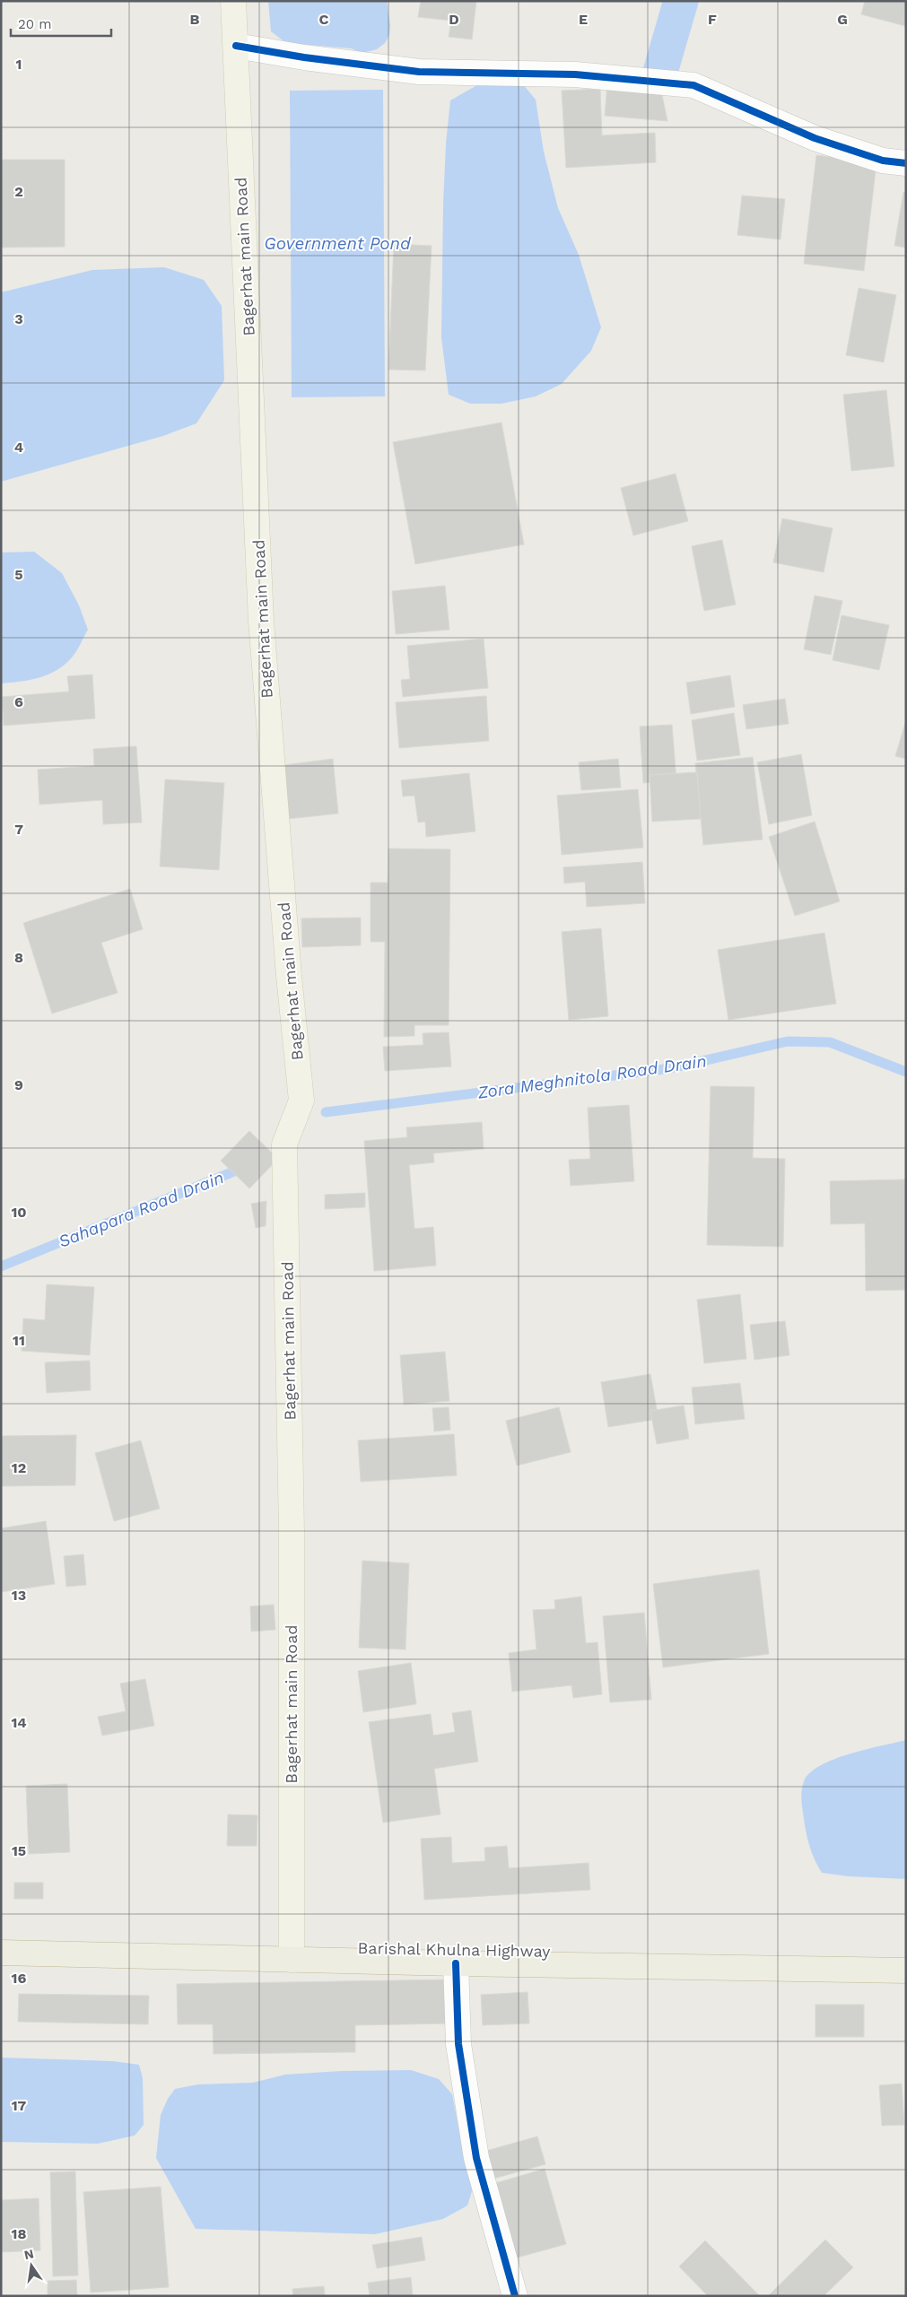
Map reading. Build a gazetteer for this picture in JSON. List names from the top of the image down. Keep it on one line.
{"streets":{"highway":["Barishal Khulna Highway"],"main road":["Bagerhat main Road"]},"crossings":[["Bagerhat main Road","Barishal Khulna Highway"]],"water":["Government Pond","Zora Meghnitola Road Drain","Sahapara Road Drain"],"scale_bar":"20 m","north":"top","grid":{"columns":["B","C","D","E","F","G"],"rows":["1","2","3","4","5","6","7","8","9","10","11","12","13","14","15","16","17","18"]}}
